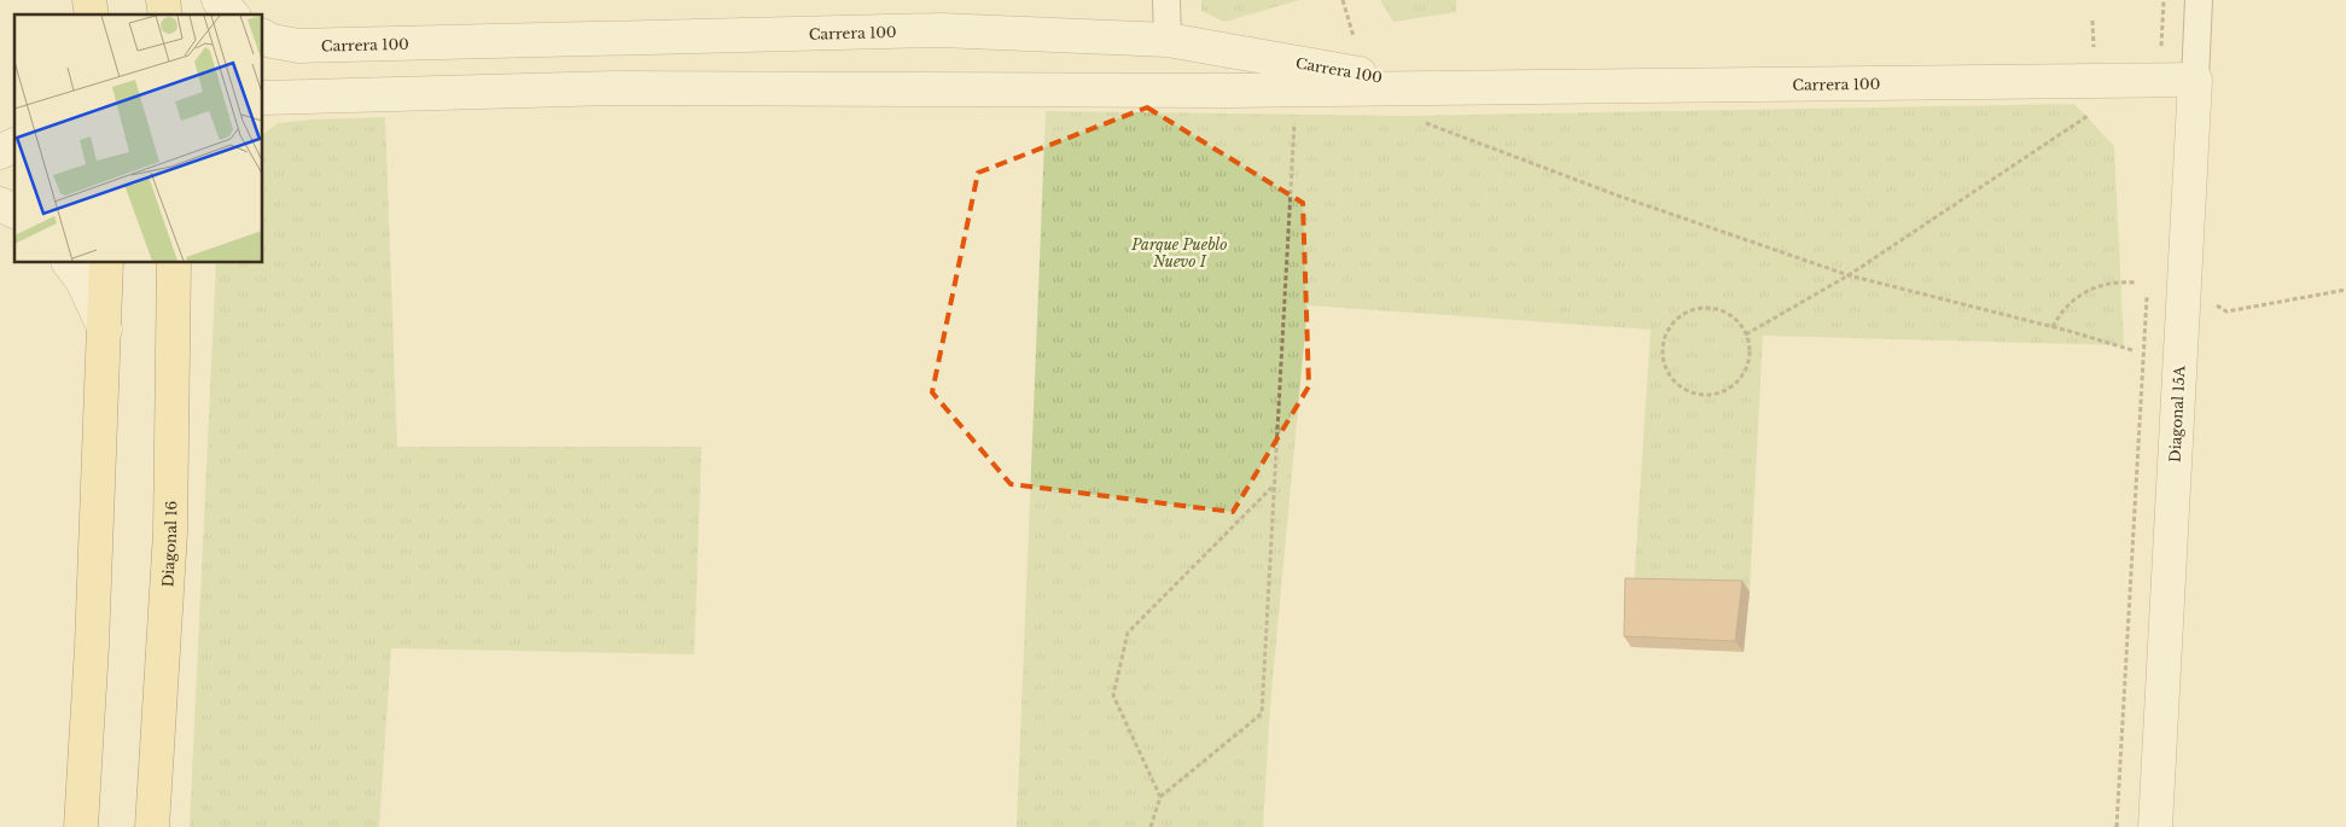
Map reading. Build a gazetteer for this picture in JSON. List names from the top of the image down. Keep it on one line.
{"streets":{"main road":["Diagonal 16"],"street":["Carrera 100","Diagonal 15A"]},"crossings":[["Carrera 100","Diagonal 15A"]],"parks":["Parque Pueblo Nuevo I"]}
